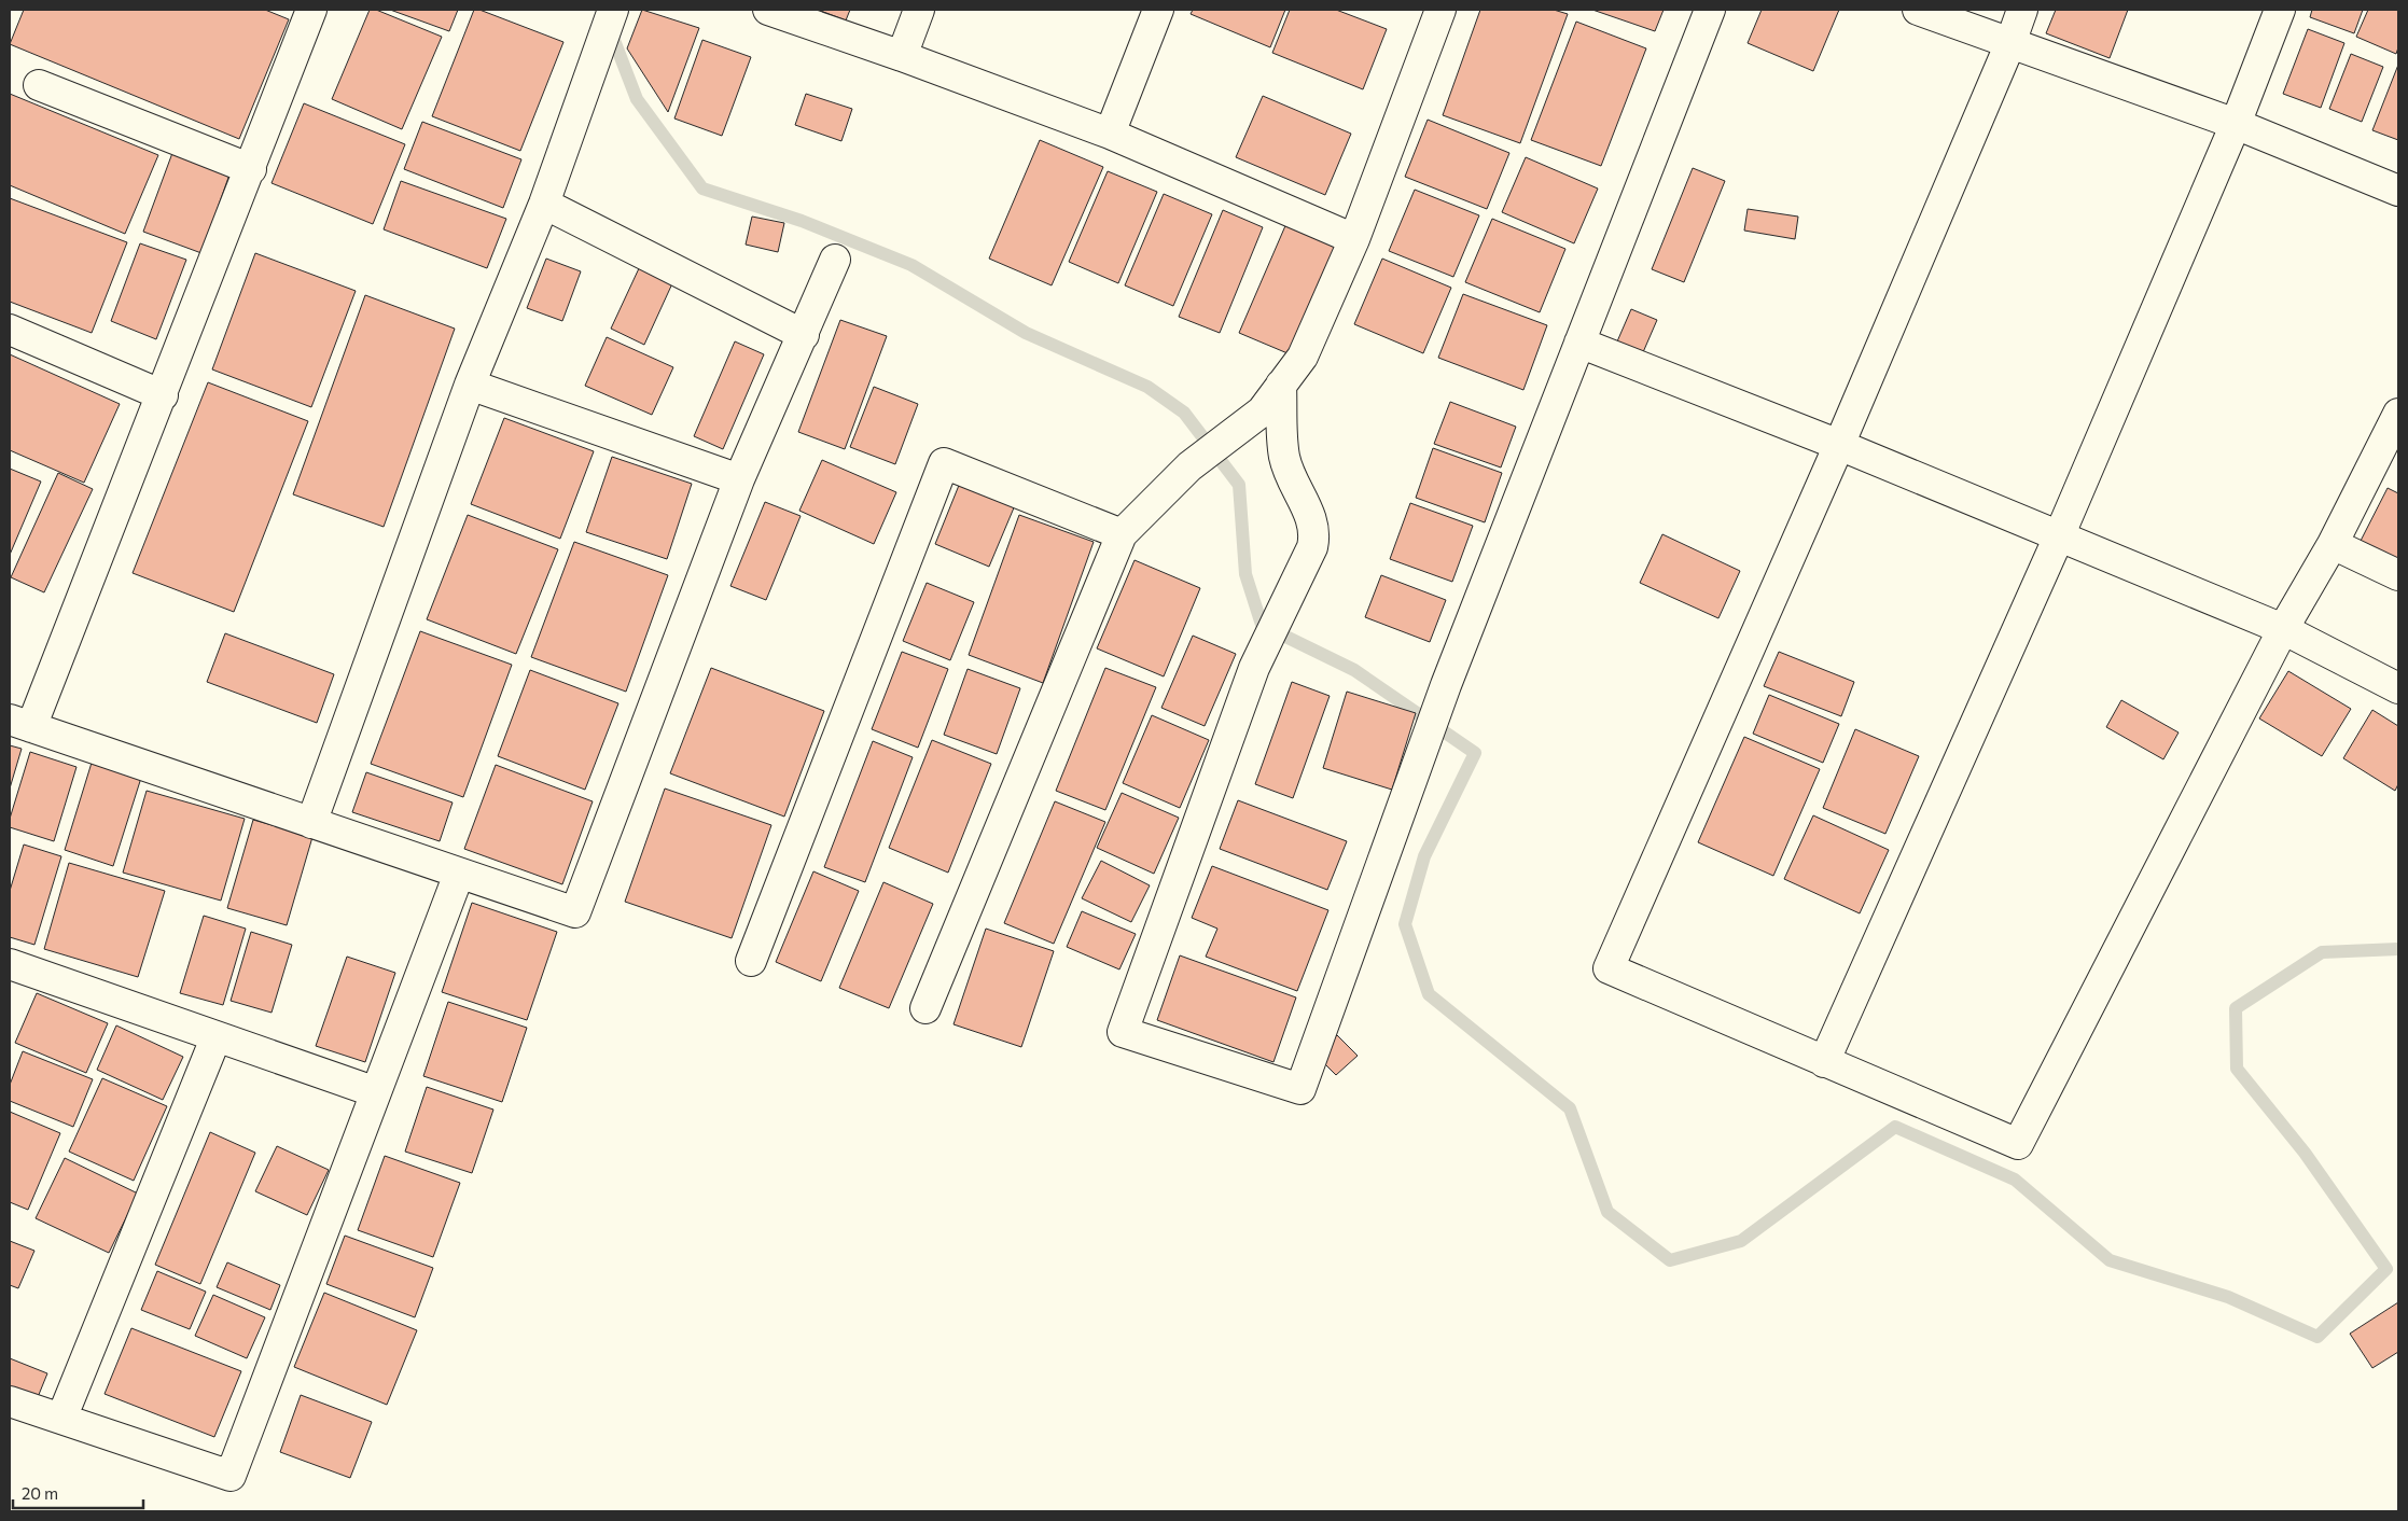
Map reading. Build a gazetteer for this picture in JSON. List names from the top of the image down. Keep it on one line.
{"scale_bar":"20 m"}
